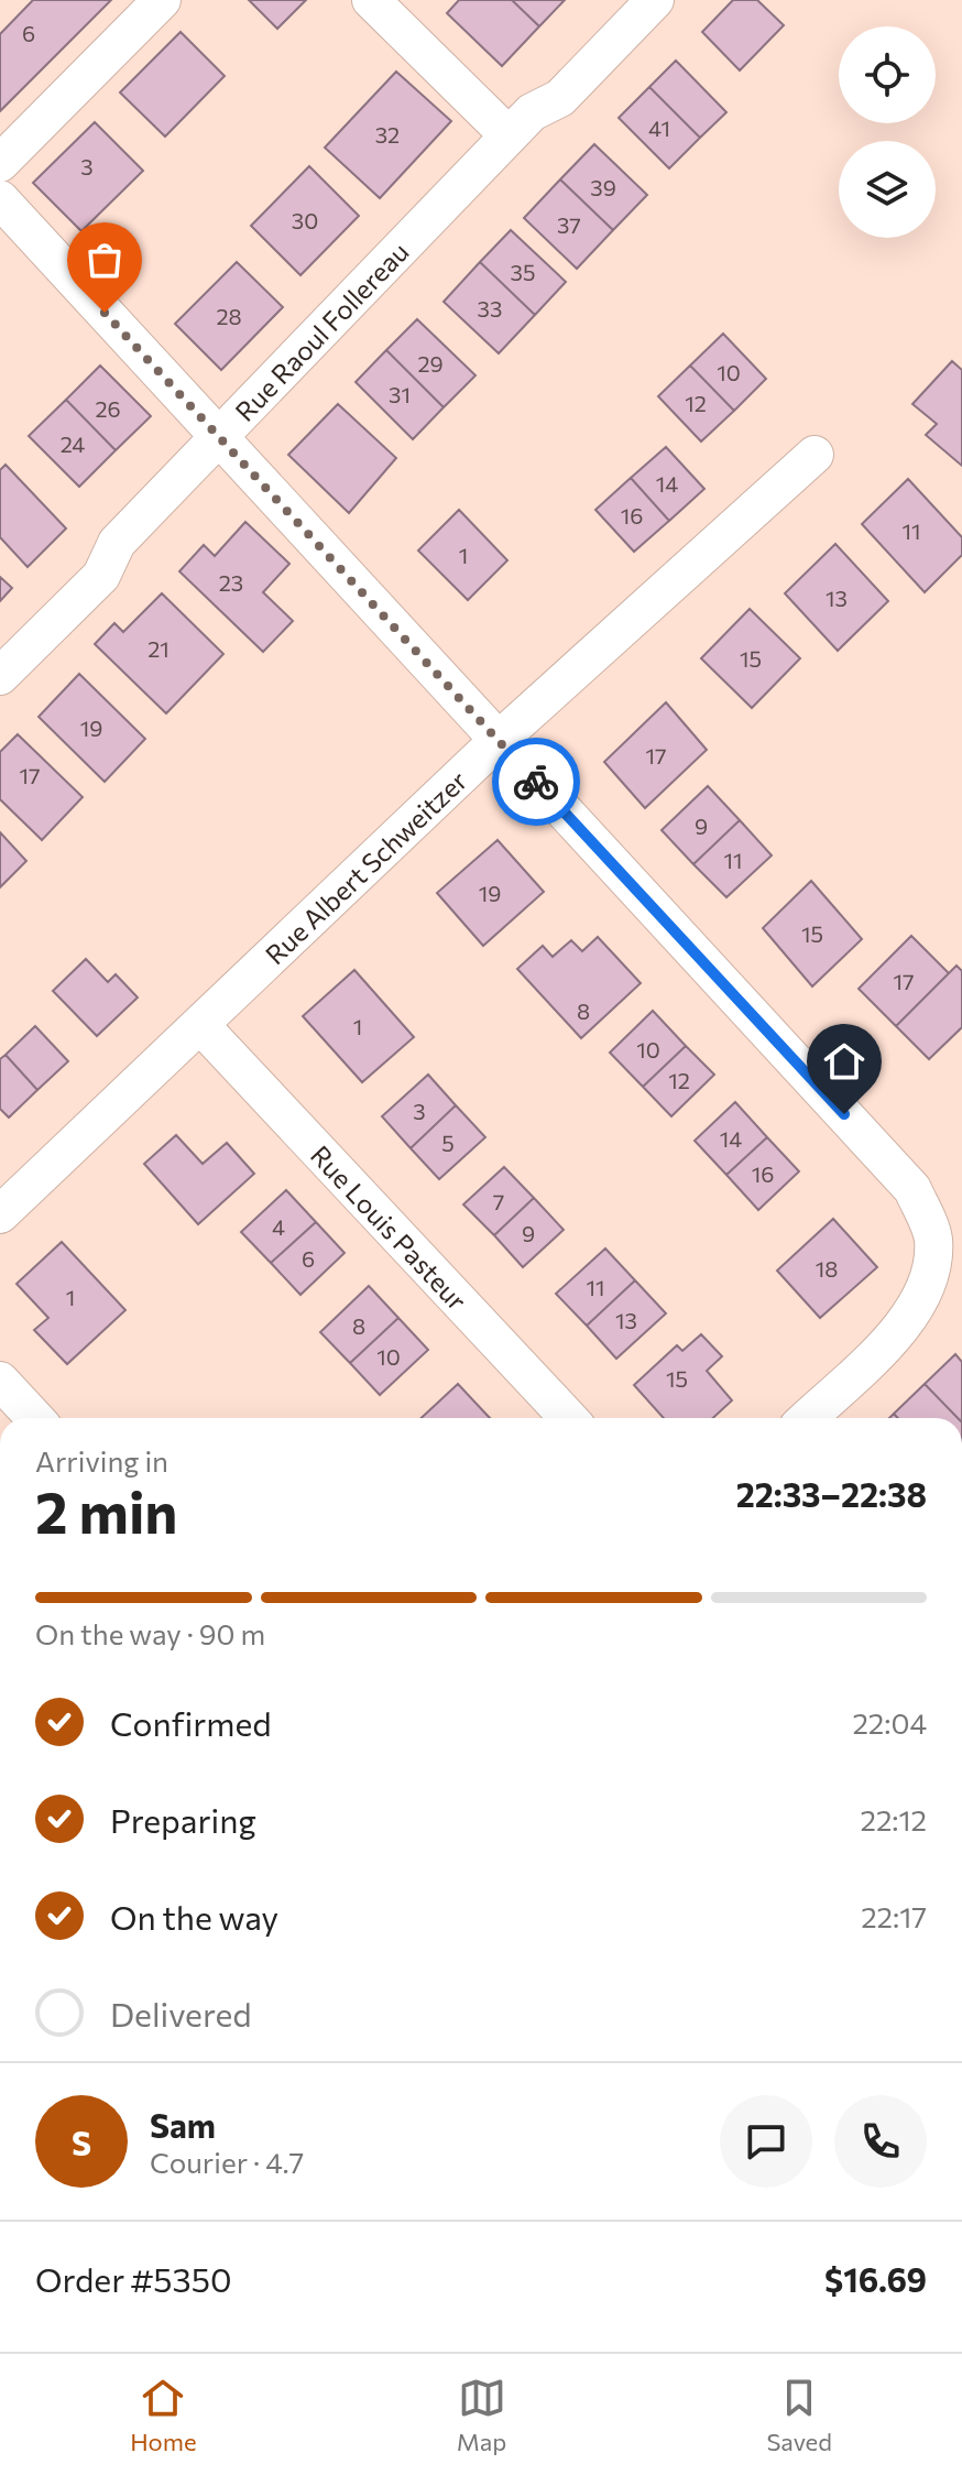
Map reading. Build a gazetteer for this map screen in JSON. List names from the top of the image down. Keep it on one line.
{"streets":{"street":["Rue Raoul Follereau","Rue Albert Schweitzer","Rue Louis Pasteur"]},"crossings":[["Rue Albert Schweitzer","Rue Louis Pasteur"]],"house_numbers":["6","41","32","3","39","30","37","35","33","28","29","10","31","12","26","24","14","16","11","1","23","13","21","15","19","17","17","9","11","19","15","17","8","1","10","12","3","14","5","16","7","4","9","6","18","11","1","13","8","10","15"],"page":{"heading":["2 min","Arriving in","22:33–22:38"],"panel":["Sam","Courier · 4.7","Order #5350","$16.69"],"bar":"On the way · 90 m","list":[["Confirmed","22:04"],["Preparing","22:12"],["On the way","22:17"],"Delivered"],"round":"S","tabs":["Home","Map","Saved"]}}
